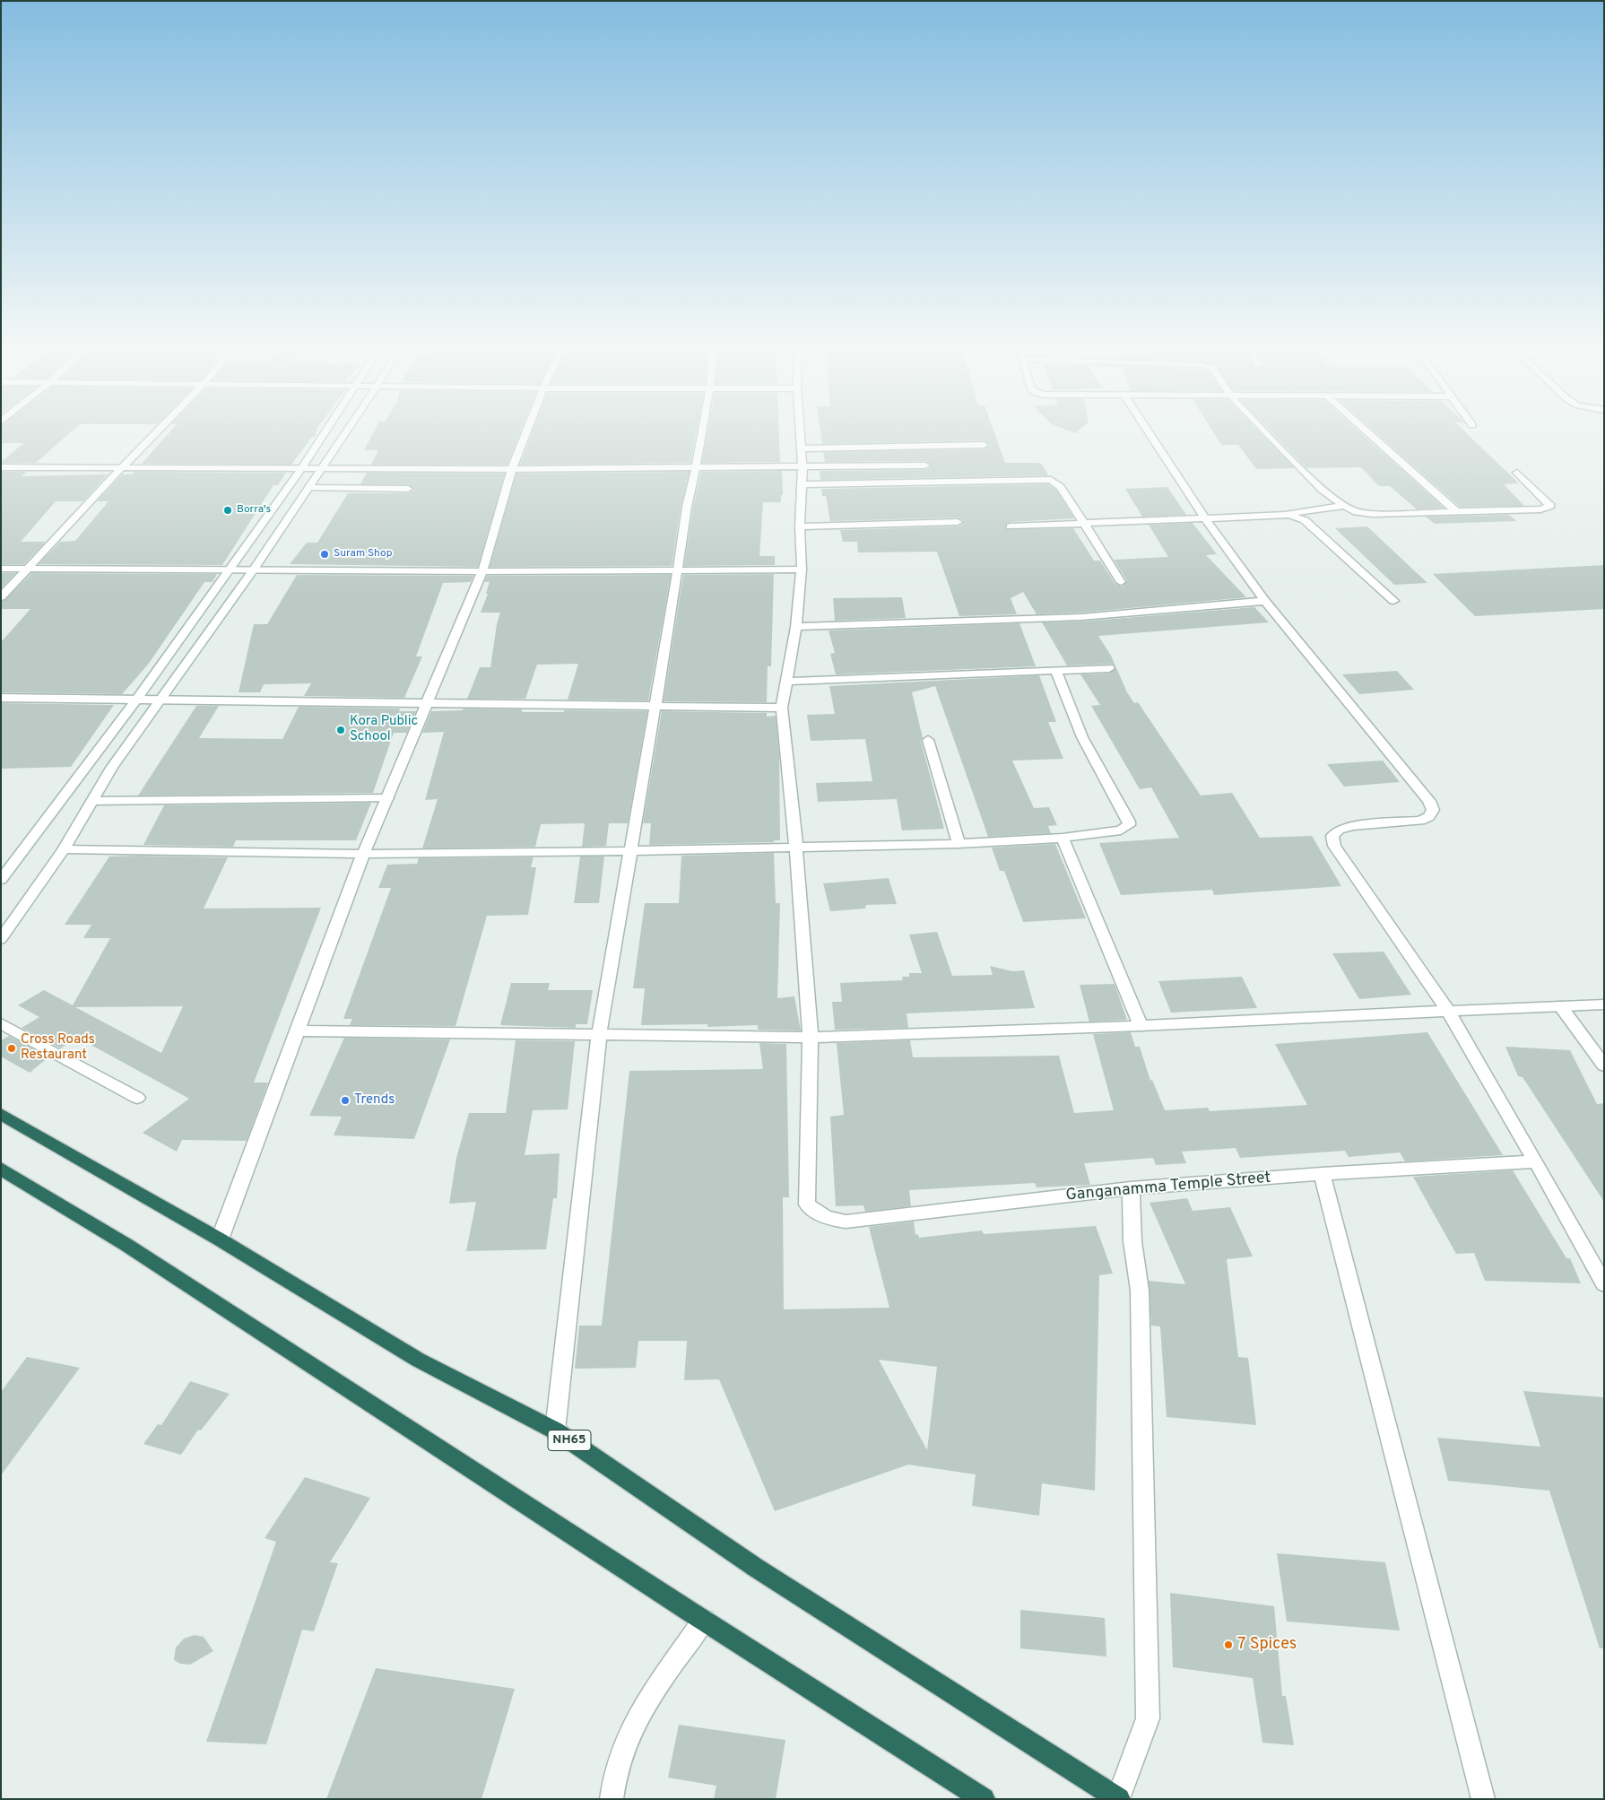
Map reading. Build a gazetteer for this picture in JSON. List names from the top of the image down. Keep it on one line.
{"streets":{"highway":["NH65"],"street":["Ganganamma Temple Street"]},"places":["Borra's","Suram Shop","Kora Public School","Cross Roads Restaurant","Trends","7 Spices"]}
